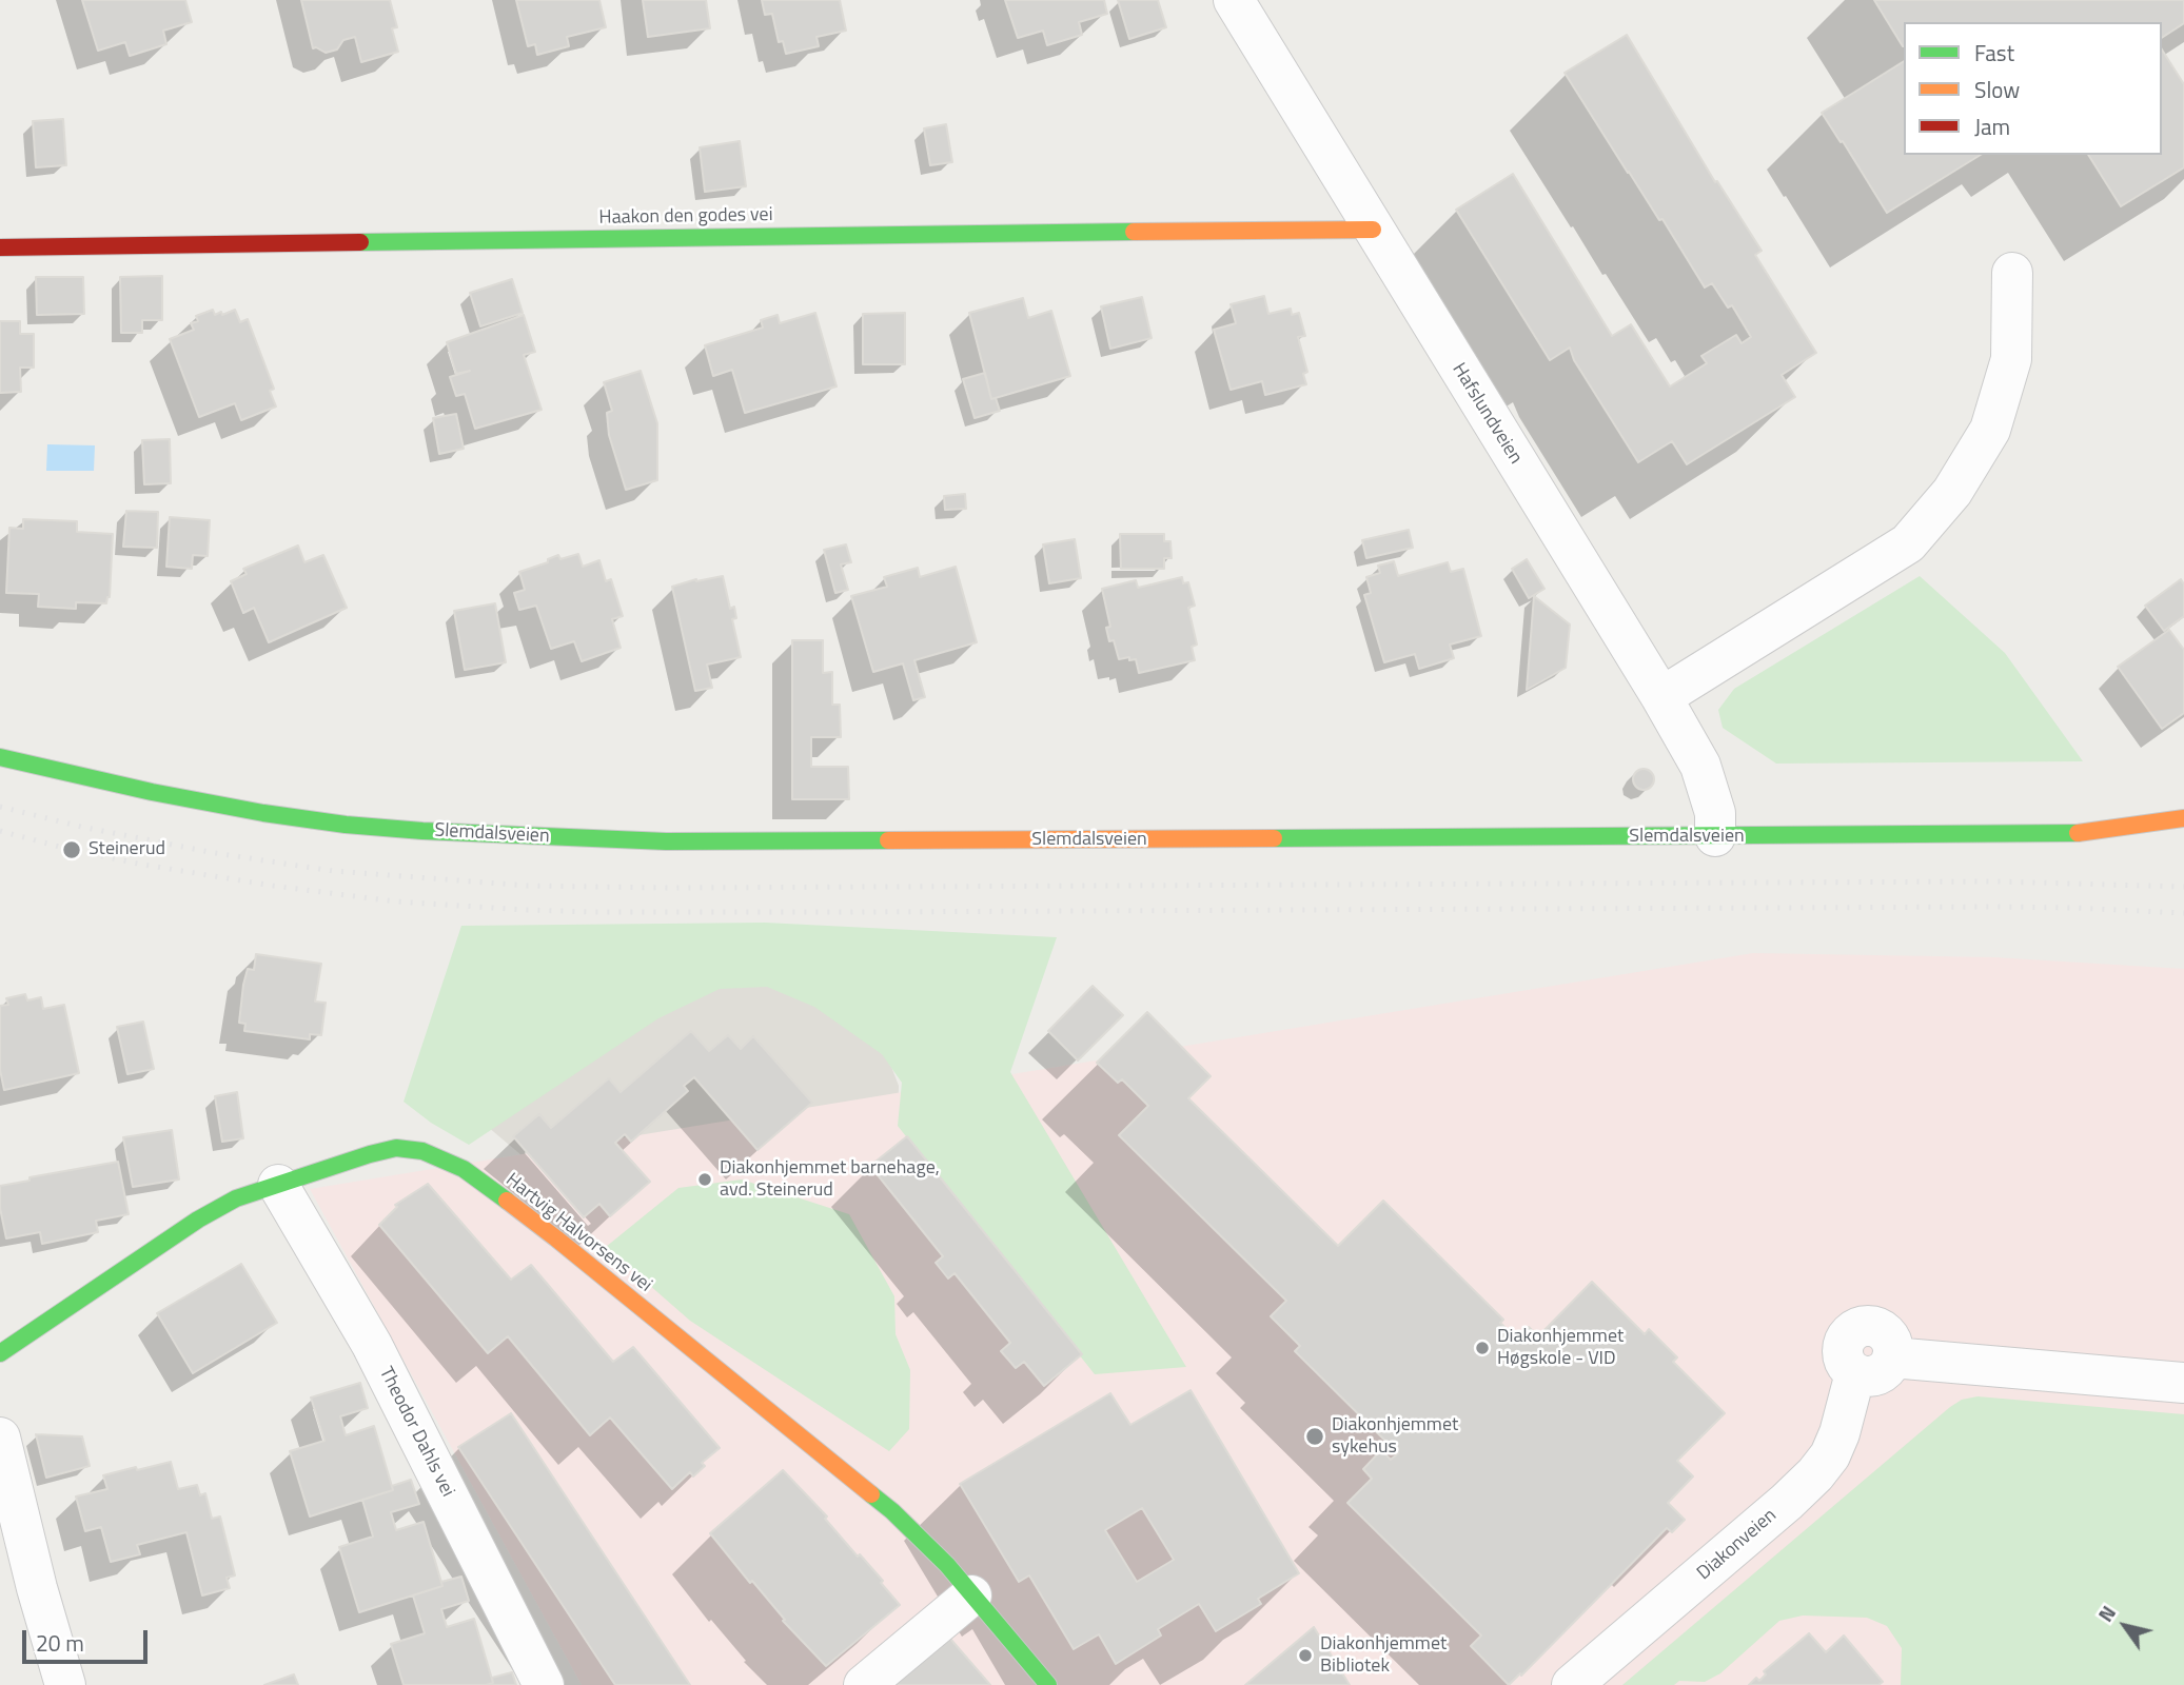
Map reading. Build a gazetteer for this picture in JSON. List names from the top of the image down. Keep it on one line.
{"streets":{"street":["Haakon den godes vei","Hafslundveien","Slemdalsveien","Hartvig Halvorsens vei","Theodor Dahls vei","Diakonveien"]},"crossings":[["Haakon den godes vei","Hafslundveien"],["Hafslundveien","Slemdalsveien"],["Hartvig Halvorsens vei","Theodor Dahls vei"]],"places":["Steinerud","Diakonhjemmet barnehage, avd. Steinerud","Diakonhjemmet Høgskole - VID","Diakonhjemmet sykehus","Diakonhjemmet Bibliotek"],"legend":["Fast","Slow","Jam"],"scale_bar":"20 m","north":"top left"}
